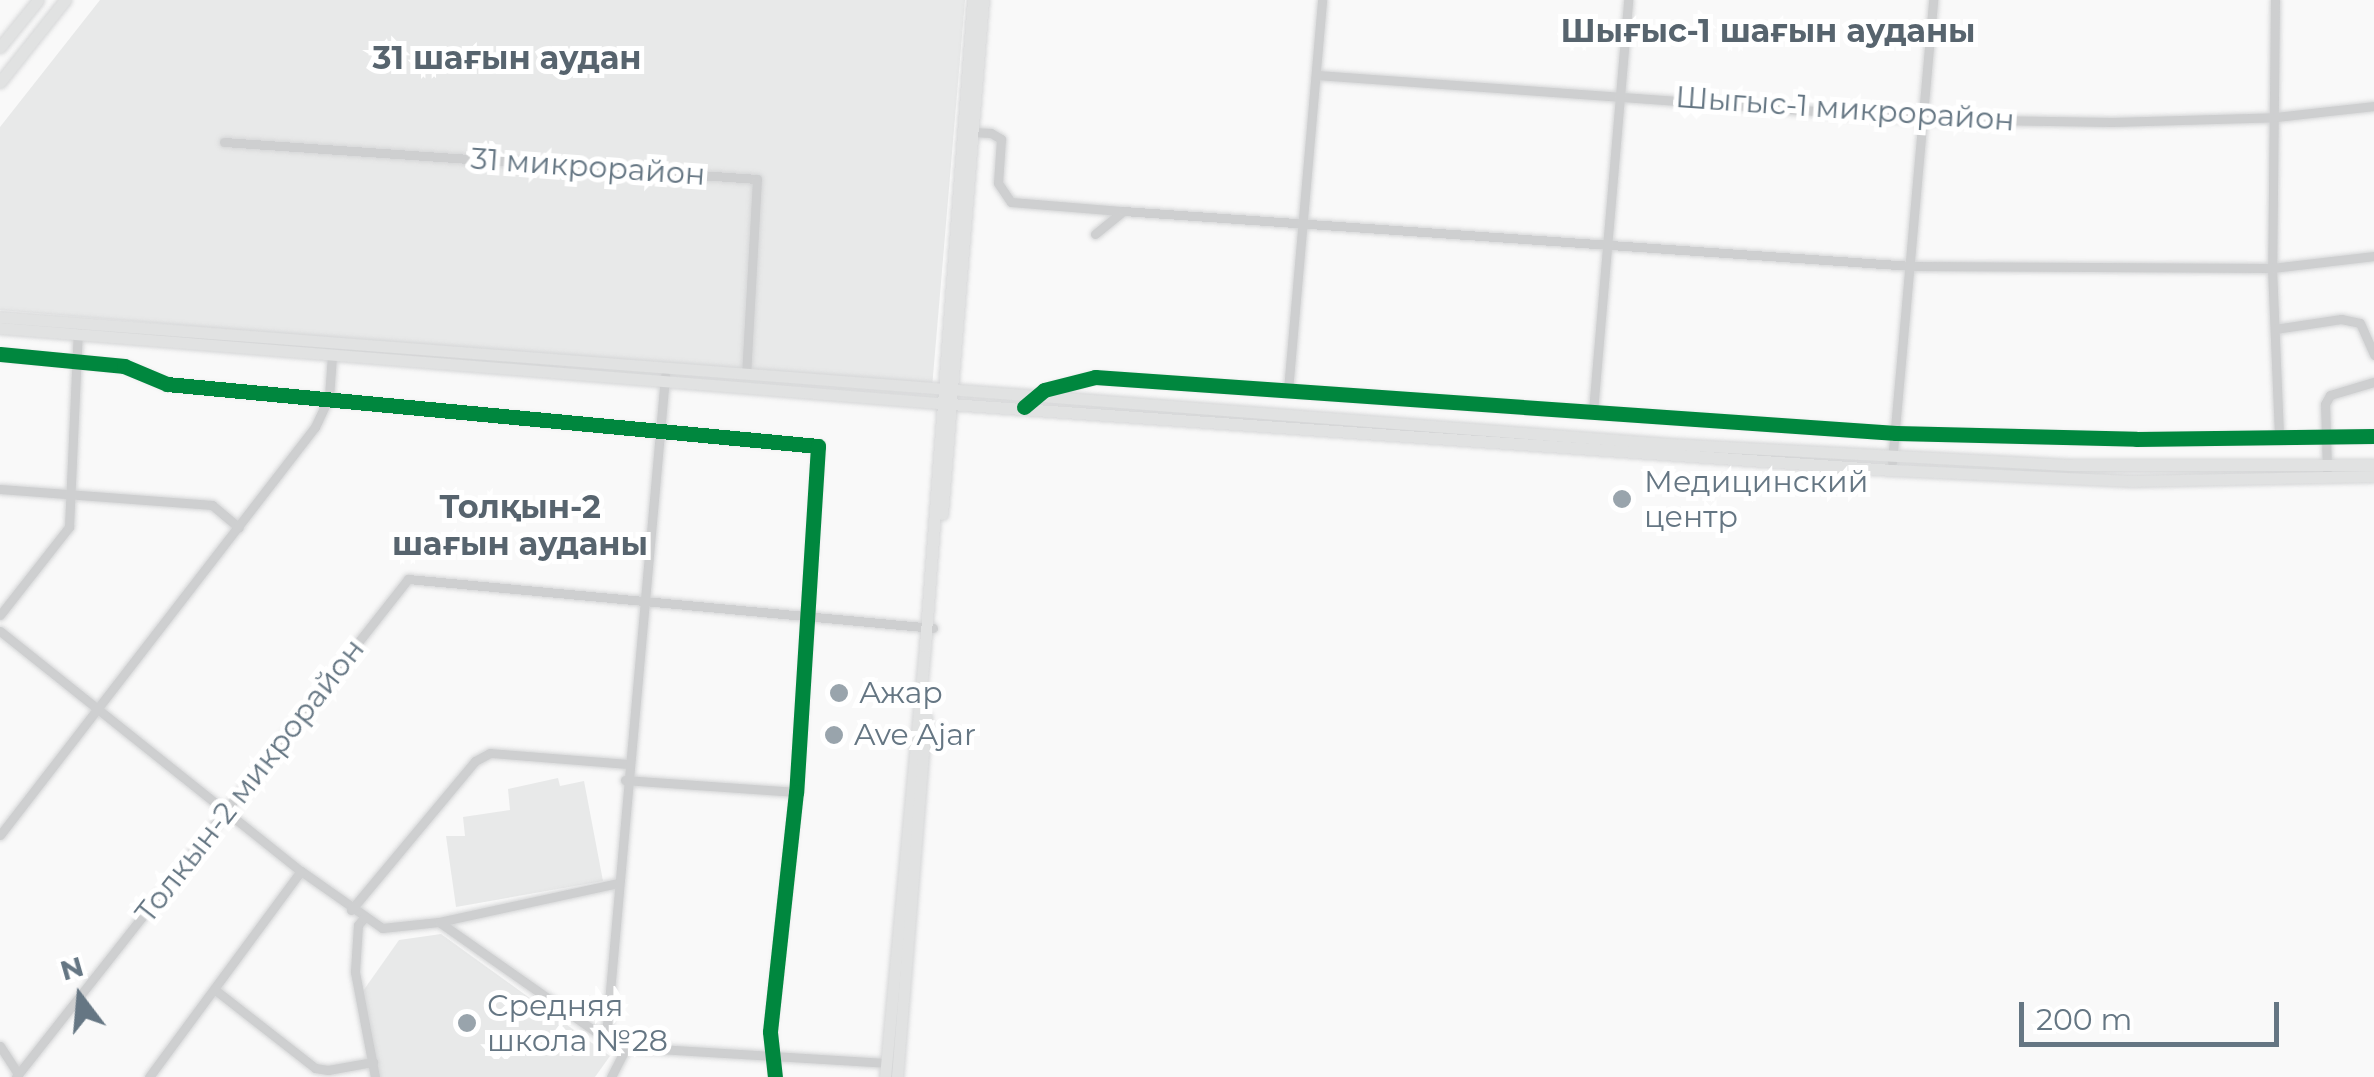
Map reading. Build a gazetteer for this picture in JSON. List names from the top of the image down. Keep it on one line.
{"streets":{"street":["Шыгыс-1 микрорайон","31 микрорайон","Толкын-2 микрорайон"]},"districts":["Шығыс-1 шағын ауданы","31 шағын аудан","Толқын-2 шағын ауданы"],"places":["Медицинский центр","Ажар","Ave Ajar","Средняя школа №28"],"scale_bar":"200 m","north":"top"}
